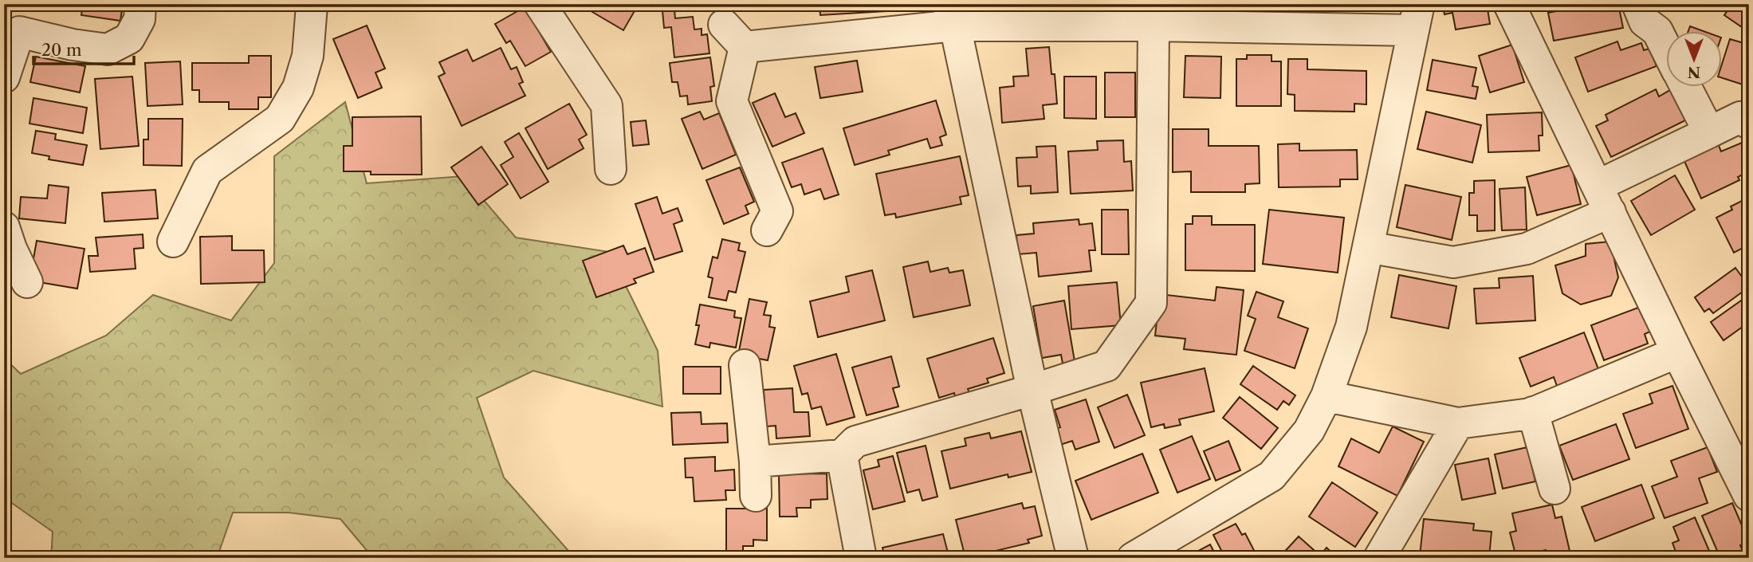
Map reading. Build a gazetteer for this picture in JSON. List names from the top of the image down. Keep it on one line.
{"scale_bar":"20 m","north":"bottom"}
